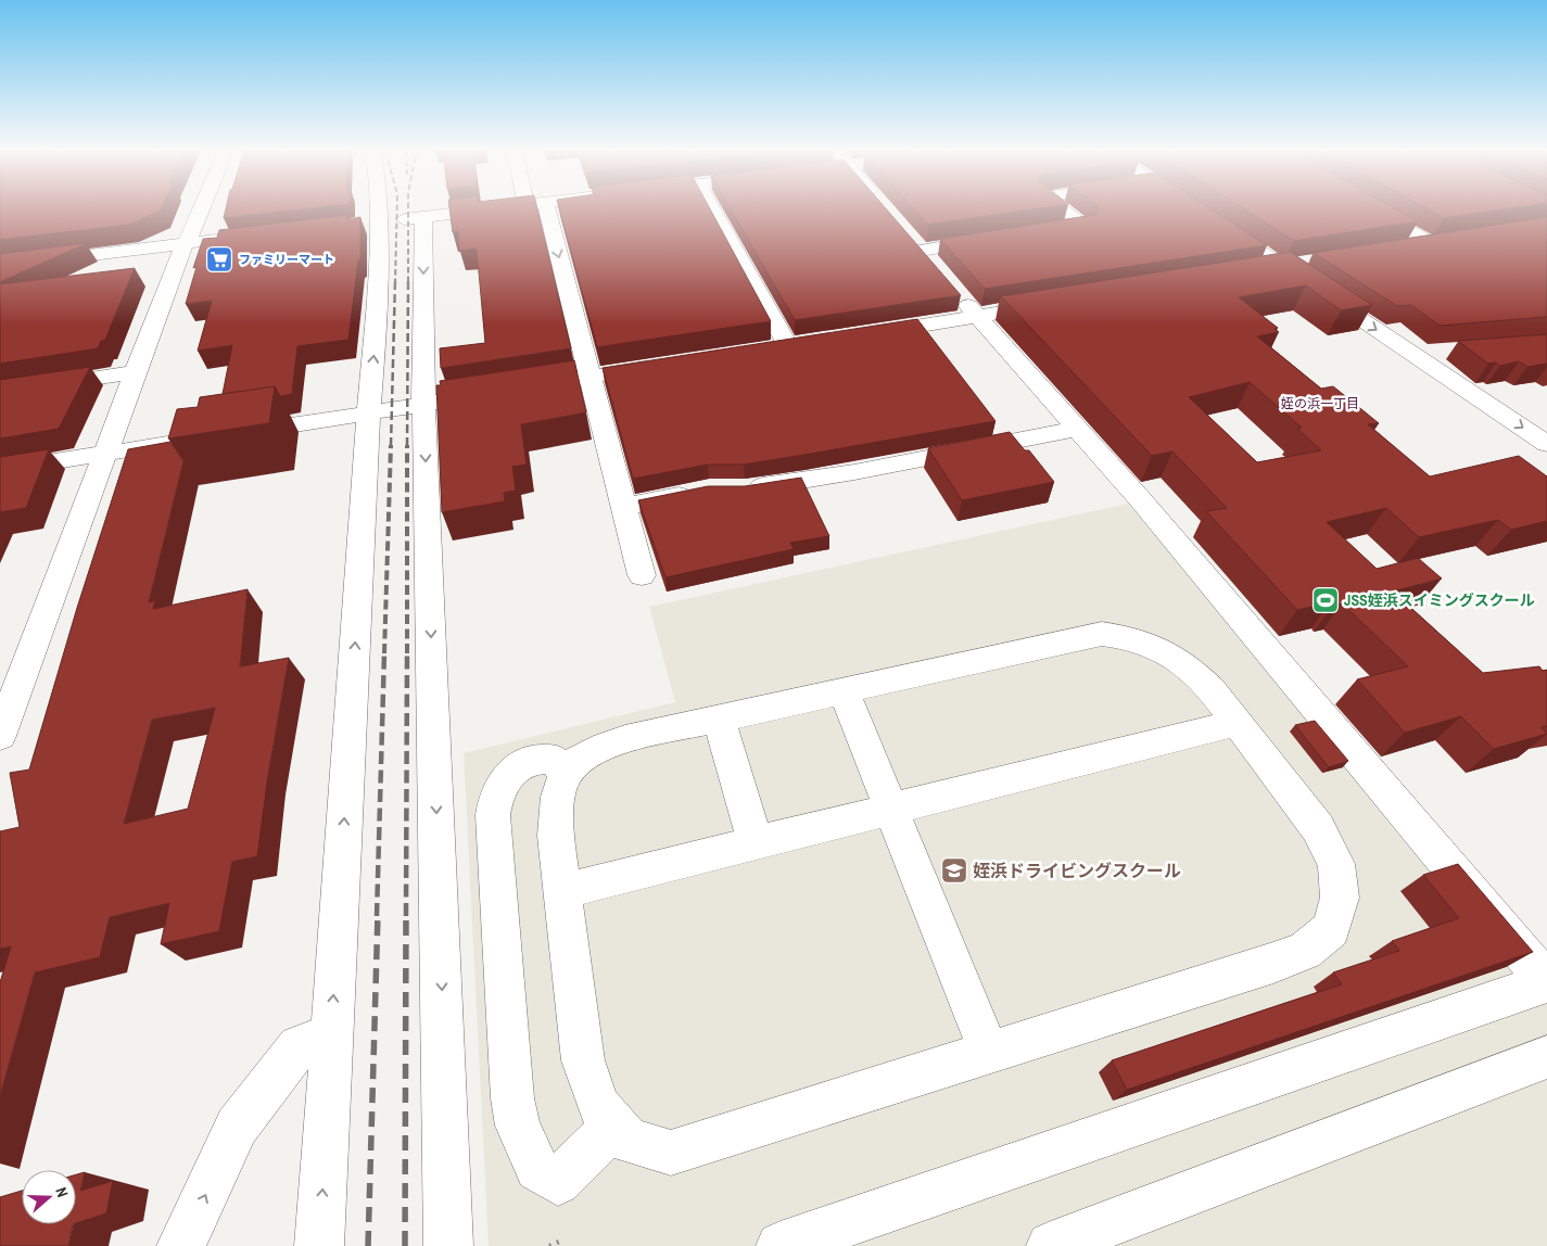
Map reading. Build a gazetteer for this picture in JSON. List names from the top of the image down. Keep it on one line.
{"districts":["姪の浜一丁目"],"places":{"supermarket":["ファミリーマート"],"sports":["JSS姪浜スイミングスクール"],"school or university":["姪浜ドライビングスクール"]},"north":"right"}
